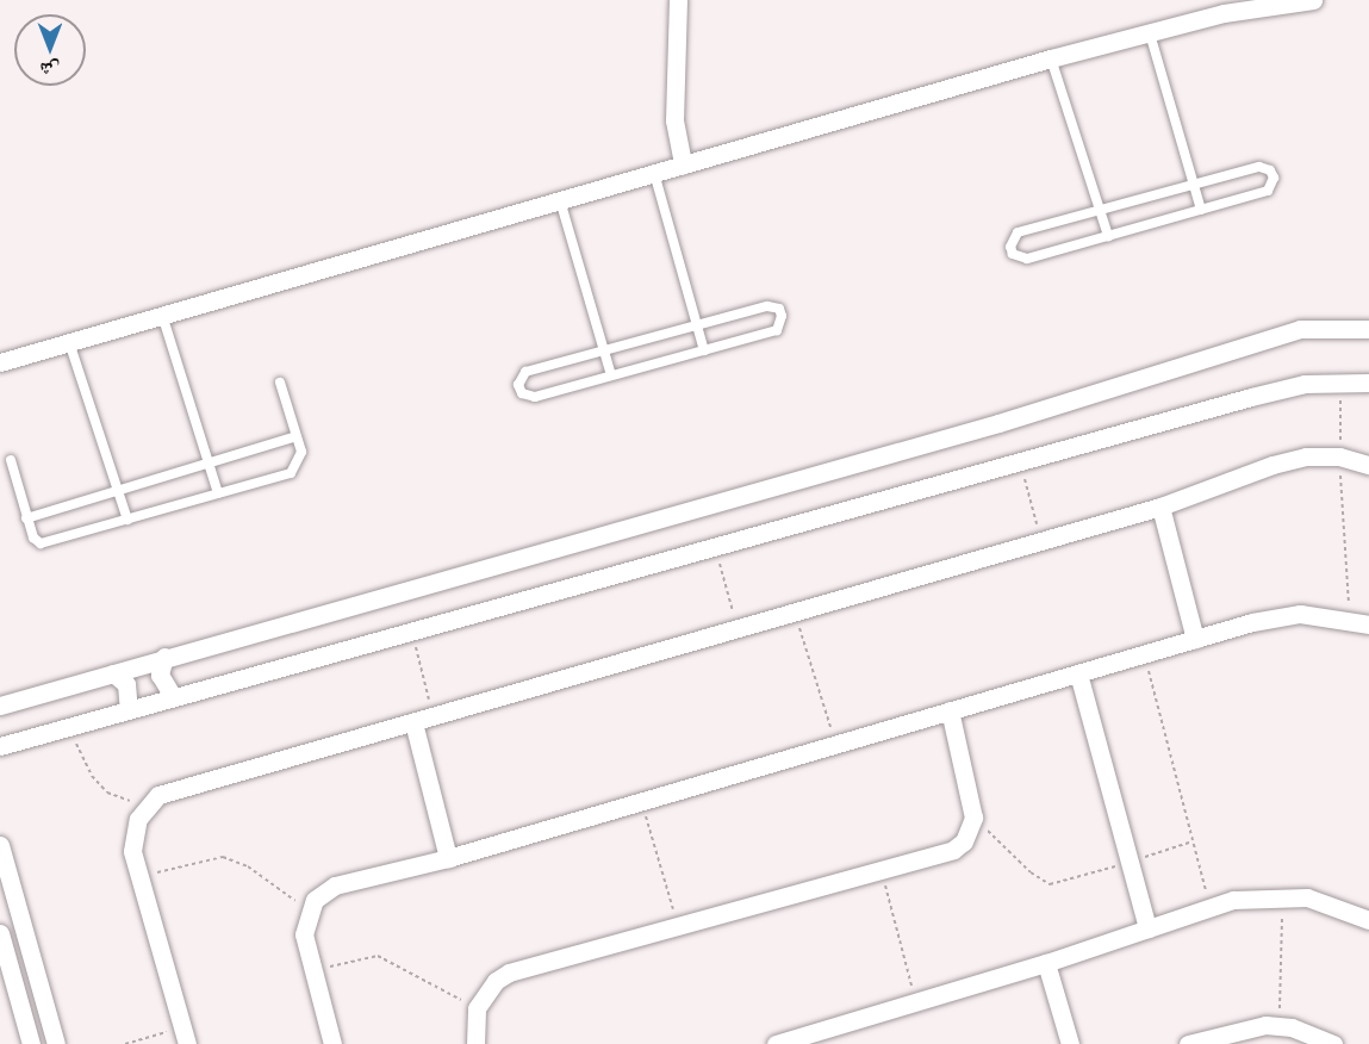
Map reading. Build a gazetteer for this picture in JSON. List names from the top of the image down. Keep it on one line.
{"north":"bottom"}
